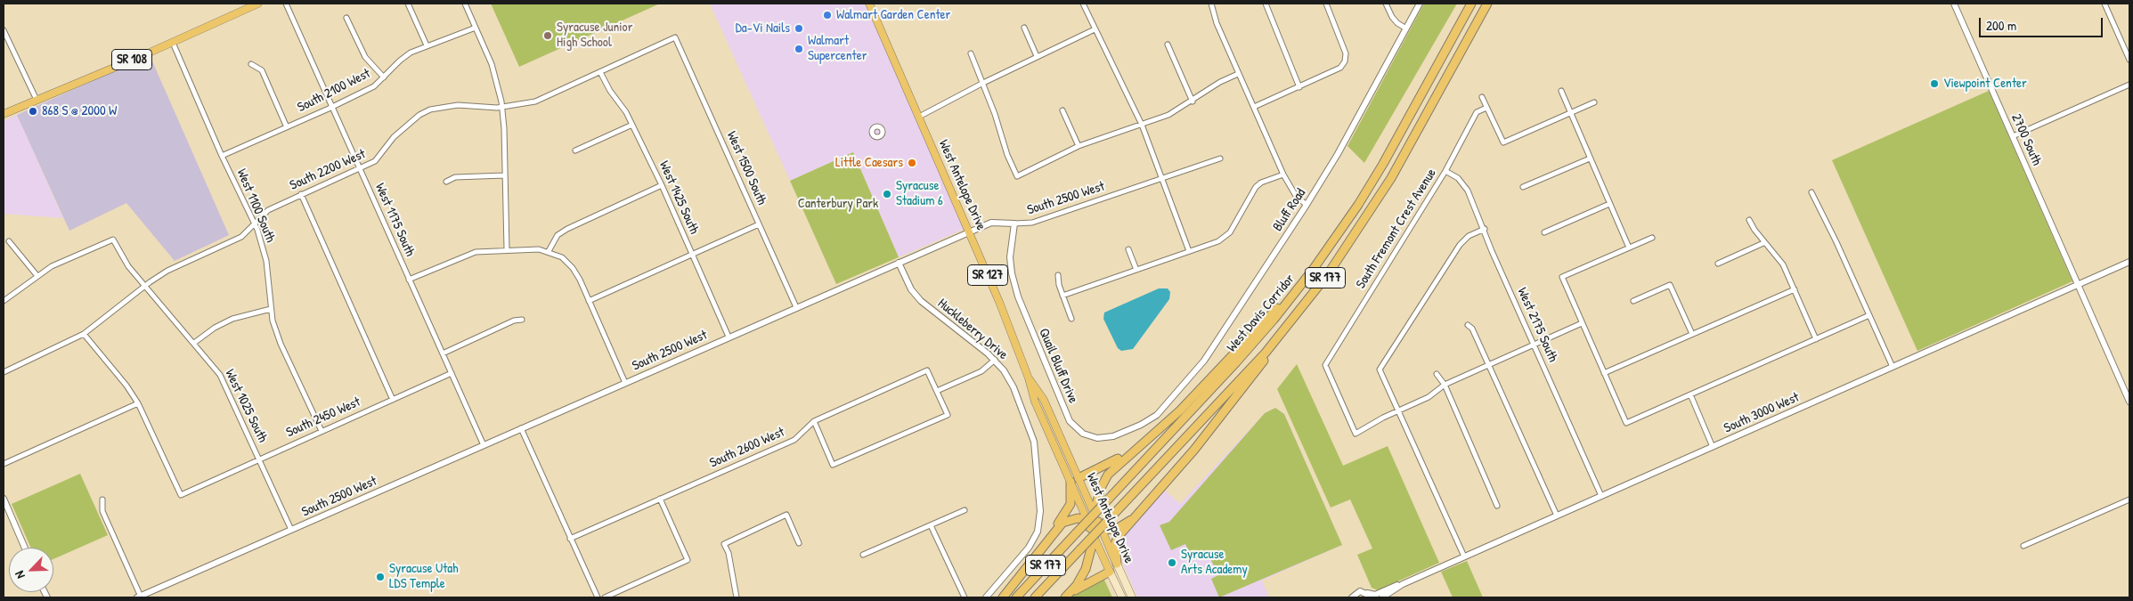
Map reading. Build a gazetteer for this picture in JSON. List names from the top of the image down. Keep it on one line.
{"streets":{"highway":["SR 177","West Davis Corridor"],"main road":["SR 108","West Antelope Drive","SR 127"],"street":["South 2100 West","2700 South","West 1500 South","South 2200 West","West 1425 South","South 2500 West","West 1100 South","Bluff Road","West 1175 South","South Fremont Crest Avenue","West 2175 South","Huckleberry Drive","Quail Bluff Drive","West 1025 South","South 3000 West","South 2450 West","South 2600 West"]},"crossings":[["SR 108","West 1100 South"],["South 2100 West","West 1100 South"],["South 2100 West","West 1175 South"],["2700 South","South 3000 West"],["West 1500 South","South 2200 West"],["West 1500 South","South 2500 West"],["South 2200 West","West 1425 South"],["South 2200 West","West 1100 South"],["South 2200 West","West 1175 South"],["South 2200 West","West 1025 South"],["West Antelope Drive","South 2500 West"],["West 1425 South","South 2500 West"],["South 2500 West","West 1175 South"],["South 2500 West","Huckleberry Drive"],["South 2500 West","Quail Bluff Drive"],["South 2500 West","West 1025 South"],["West 1100 South","South 2450 West"],["Bluff Road","Quail Bluff Drive"],["West 1175 South","South 2450 West"],["South Fremont Crest Avenue","West 2175 South"],["West 2175 South","South 3000 West"],["West 1025 South","South 2450 West"]],"parks":["Canterbury Park"],"places":["Walmart Garden Center","Da-Vi Nails","Syracuse Junior High School","Walmart Supercenter","Viewpoint Center","868 S @ 2000 W","Little Caesars","Syracuse Stadium 6","Syracuse Arts Academy","Syracuse Utah LDS Temple"],"scale_bar":"200 m","north":"bottom left"}
